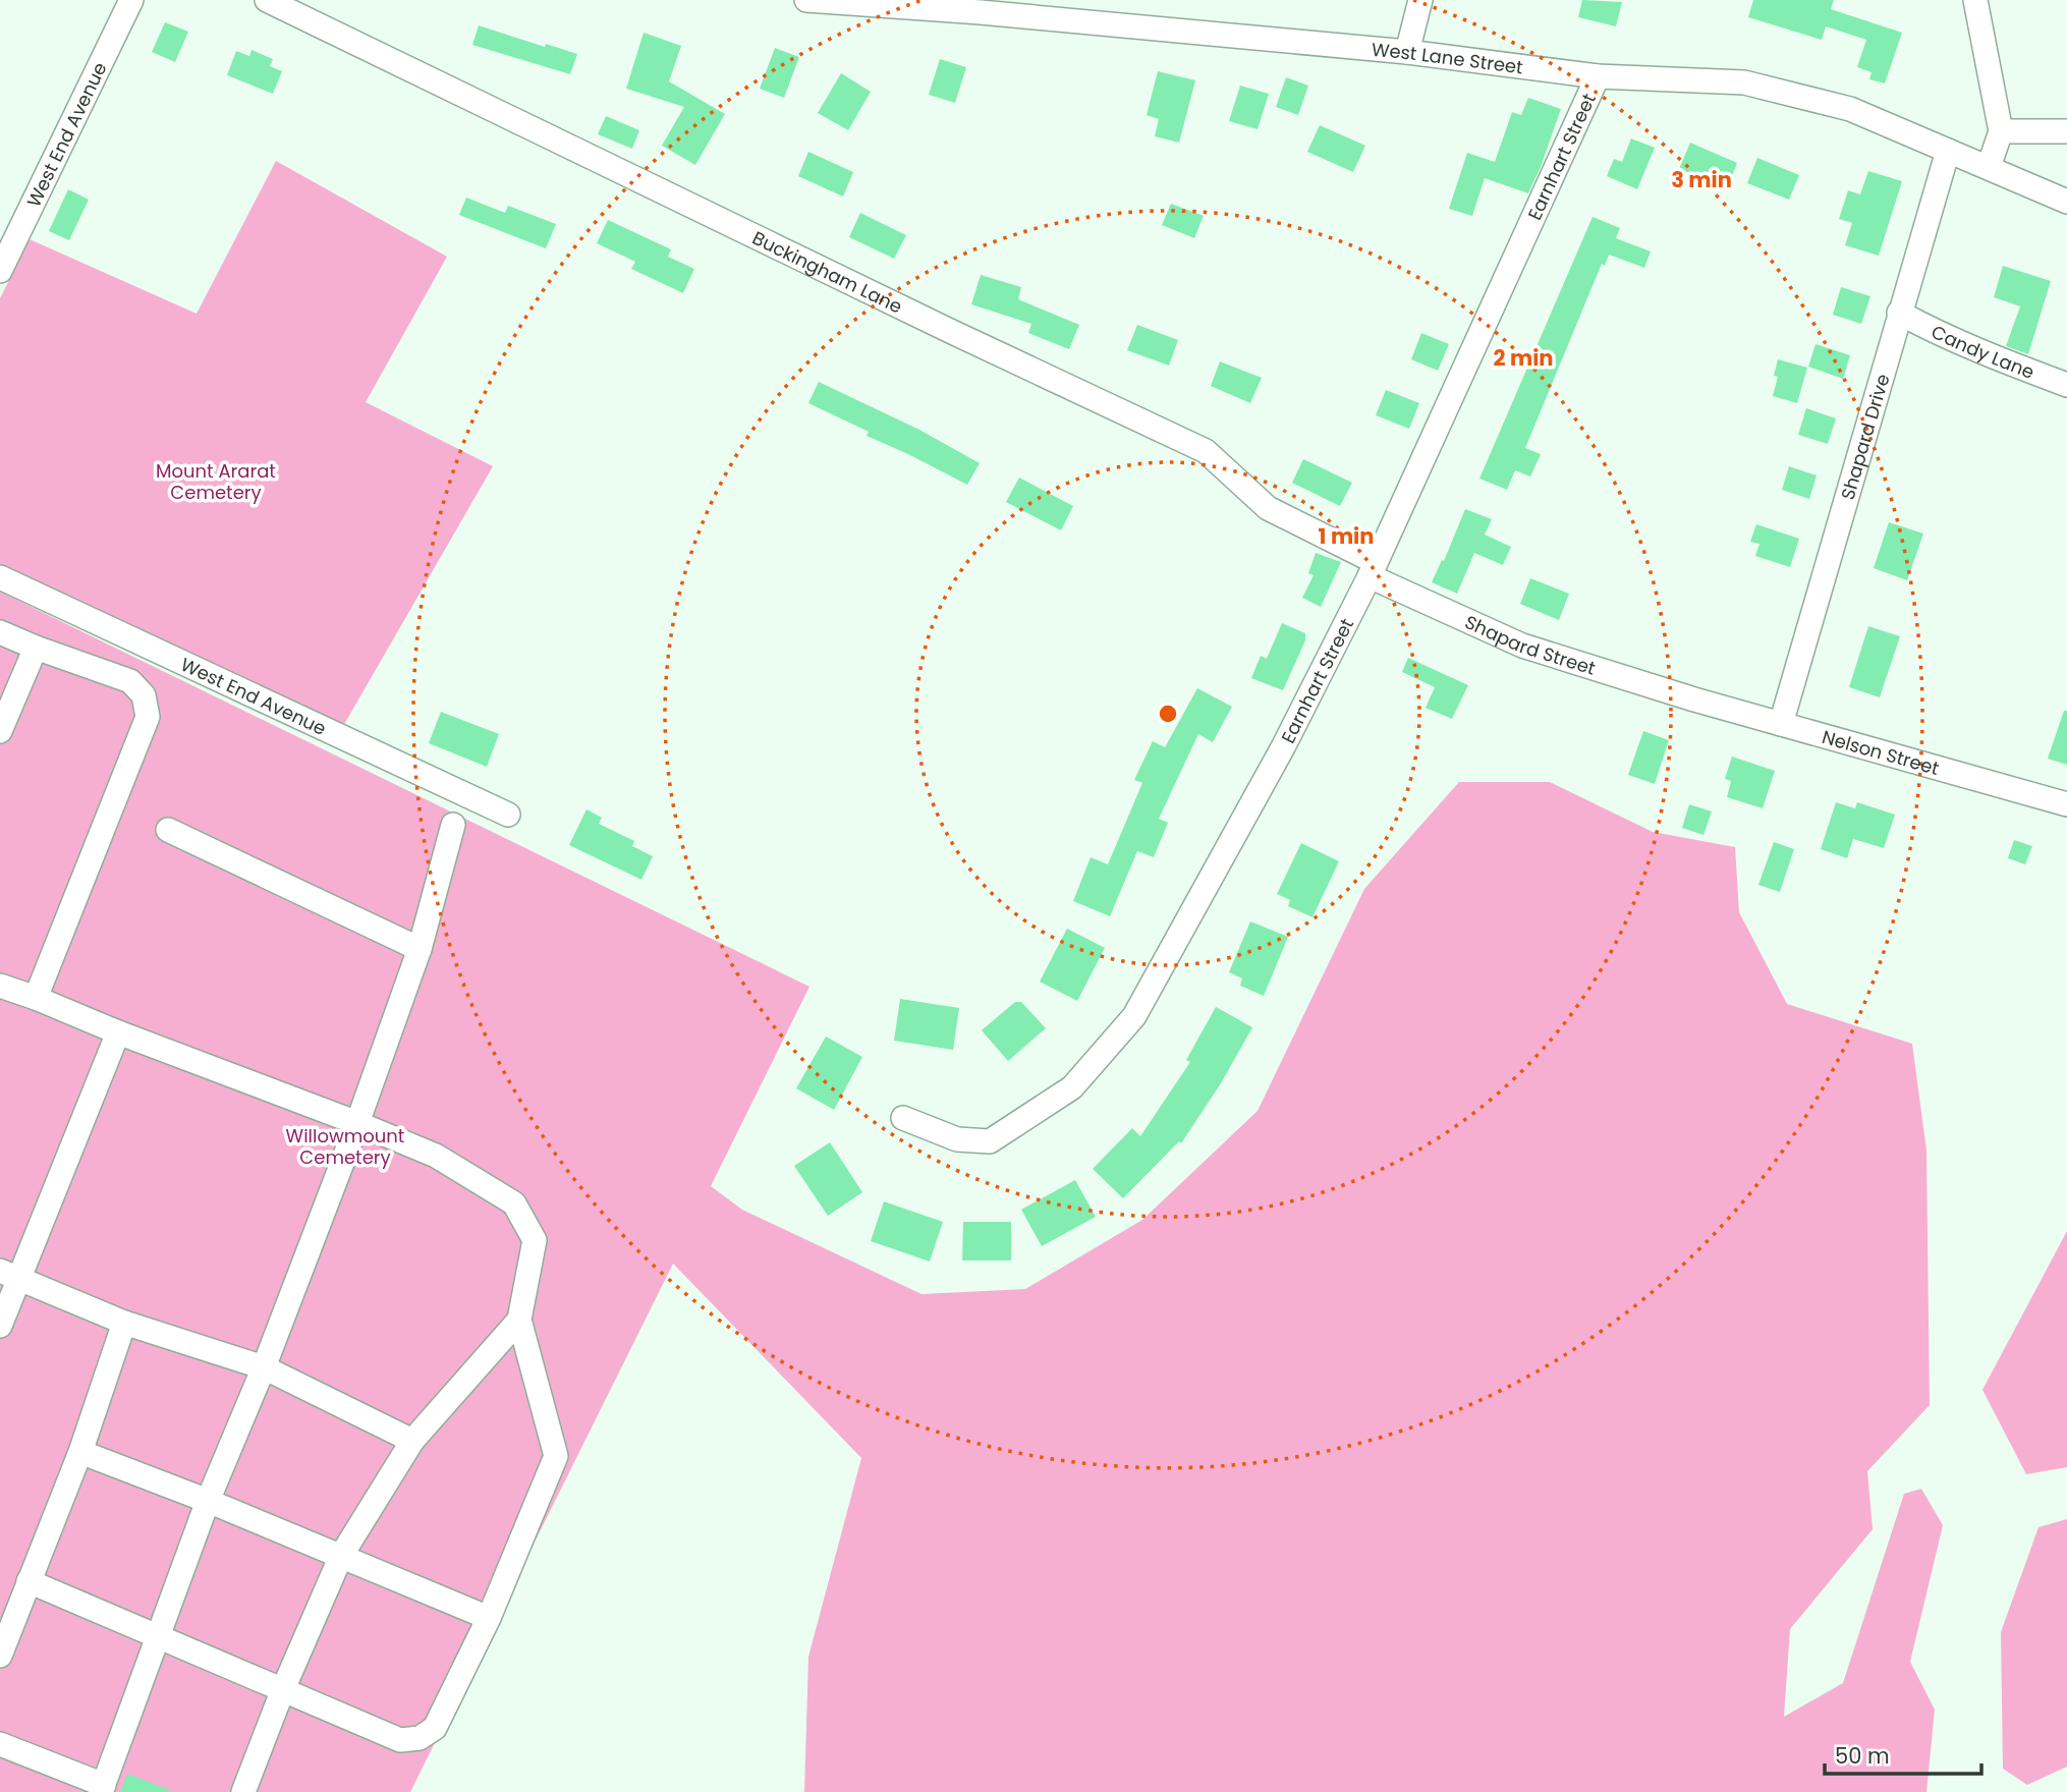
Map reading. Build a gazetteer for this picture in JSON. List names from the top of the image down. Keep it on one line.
{"streets":{"street":["West Lane Street","West End Avenue","Earnhart Street","Buckingham Lane","Candy Lane","Shapard Drive","Shapard Street","Nelson Street"]},"crossings":[["West Lane Street","Earnhart Street"],["West Lane Street","Shapard Drive"],["Earnhart Street","Buckingham Lane"],["Earnhart Street","Shapard Street"],["Buckingham Lane","Shapard Street"],["Candy Lane","Shapard Drive"],["Shapard Drive","Nelson Street"],["Shapard Street","Nelson Street"]],"parks":["Mount Ararat Cemetery","Willowmount Cemetery"],"scale_bar":"50 m","rings":["3 min","2 min","1 min"]}
